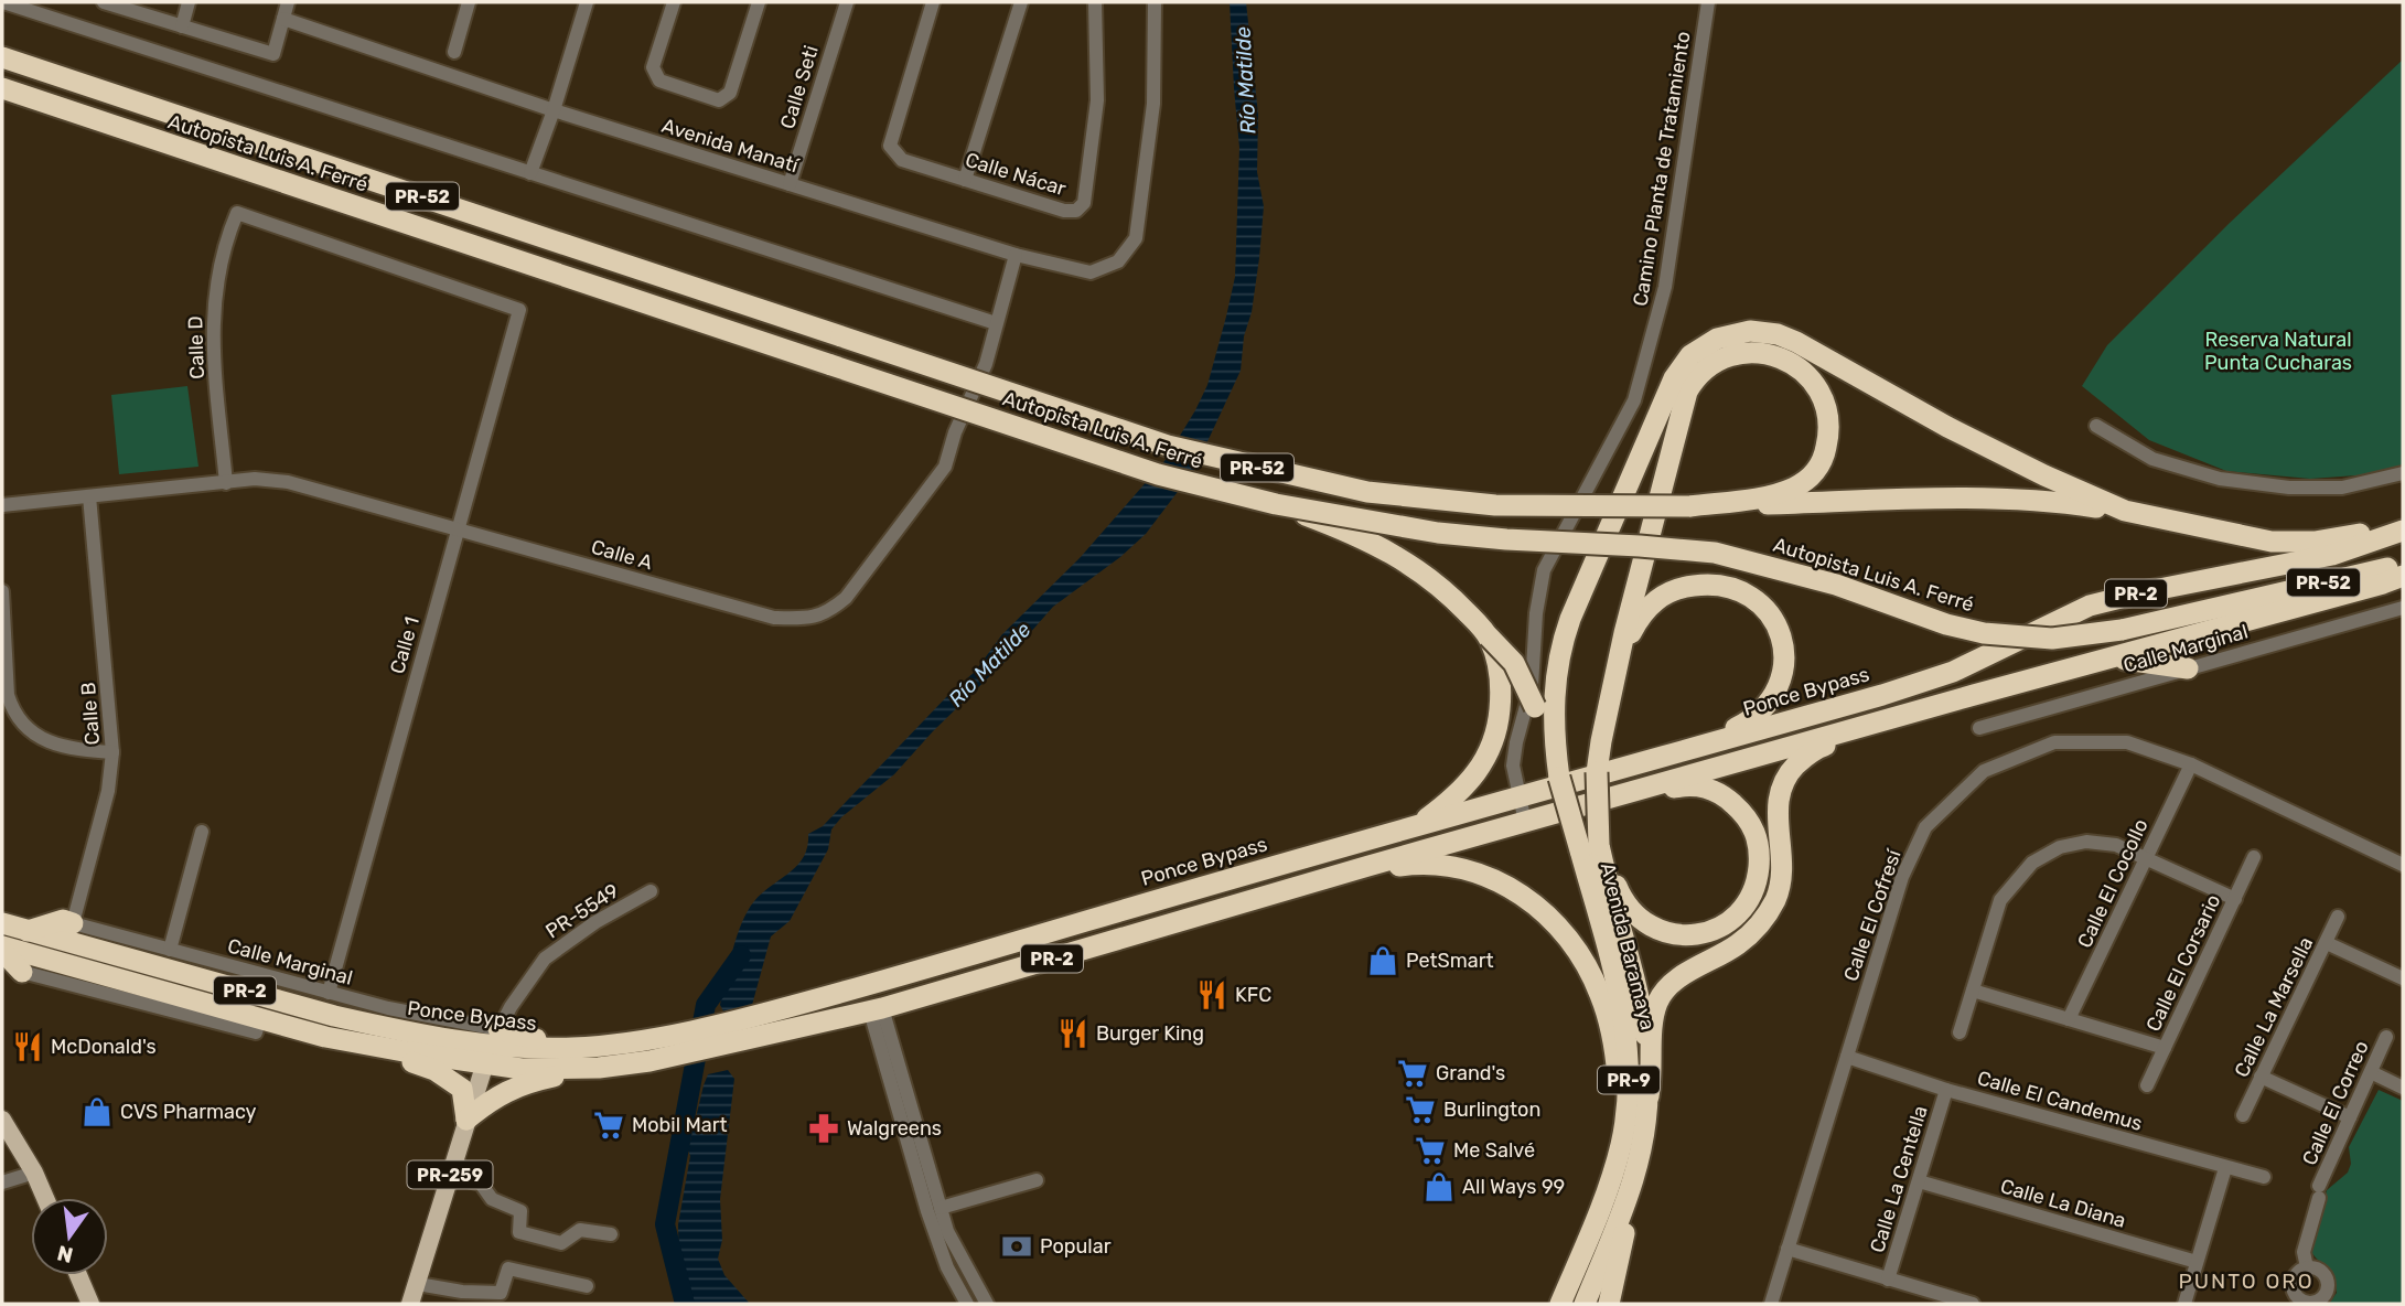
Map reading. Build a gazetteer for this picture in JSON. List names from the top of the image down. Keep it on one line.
{"streets":{"highway":["Autopista Luis A. Ferré","PR-52","PR-2","Ponce Bypass","Avenida Baramaya","PR-9"],"main road":["PR-259"],"street":["Calle Seti","Avenida Manatí","Camino Planta de Tratamiento","Calle Nácar","Calle D","Calle A","Calle 1","Calle Marginal","Calle B","Calle El Cocollo","PR-5549","Calle El Cofresí","Calle El Corsario","Calle La Marsella","Calle El Candemus","Calle El Correo","Calle La Centella","Calle La Diana"]},"crossings":[["Calle Seti","Avenida Manatí"],["Avenida Manatí","Calle A"],["Camino Planta de Tratamiento","Ponce Bypass"],["Calle D","Calle A"],["Calle D","Calle 1"],["Calle A","Calle 1"],["Calle A","Calle B"],["Calle 1","Calle Marginal"],["Calle Marginal","Ponce Bypass"],["Calle Marginal","Calle B"],["Calle Marginal","PR-5549"],["Calle Marginal","PR-259"],["Ponce Bypass","PR-5549"],["Ponce Bypass","PR-259"],["Calle El Cocollo","Calle El Cofresí"],["PR-5549","PR-259"],["Calle El Cofresí","Calle El Candemus"],["Calle El Candemus","Calle La Centella"],["Calle La Centella","Calle La Diana"]],"districts":["PUNTO ORO"],"water":["Río Matilde"],"parks":["Reserva Natural Punta Cucharas"],"places":{"shop":["PetSmart","CVS Pharmacy","All Ways 99"],"restaurant":["KFC","Burger King","McDonald's"],"supermarket":["Grand's","Burlington","Mobil Mart","Me Salvé"],"pharmacy":["Walgreens"],"bank":["Popular"]},"north":"bottom"}
